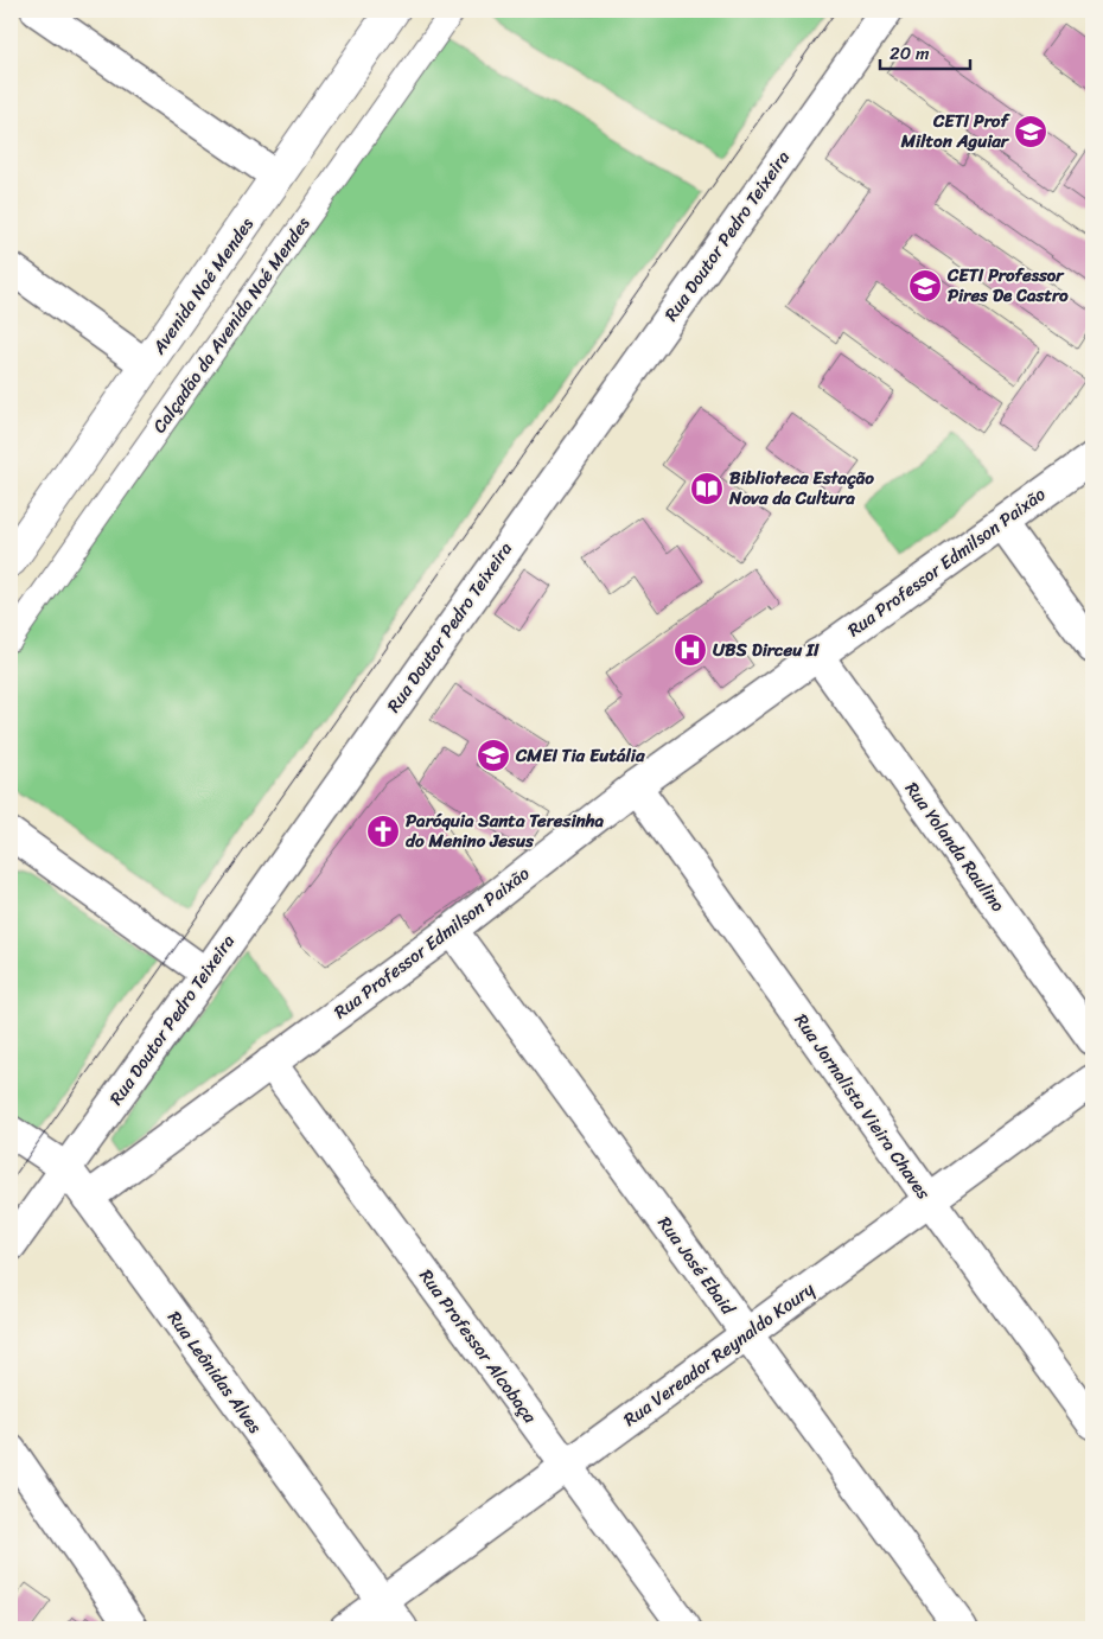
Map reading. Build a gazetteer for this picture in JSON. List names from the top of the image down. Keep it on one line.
{"streets":{"main road":["Avenida Noé Mendes"],"street":["Rua Doutor Pedro Teixeira","Calçadão da Avenida Noé Mendes","Rua Professor Edmilson Paixão","Rua Yolanda Raulino","Rua Jornalista Vieira Chaves","Rua José Ebaid","Rua Professor Alcobaça","Rua Vereador Reynaldo Koury","Rua Leônidas Alves"]},"crossings":[["Rua Doutor Pedro Teixeira","Rua Leônidas Alves"],["Rua Professor Edmilson Paixão","Rua Yolanda Raulino"],["Rua Professor Edmilson Paixão","Rua Jornalista Vieira Chaves"],["Rua Professor Edmilson Paixão","Rua José Ebaid"],["Rua Professor Edmilson Paixão","Rua Professor Alcobaça"],["Rua Professor Edmilson Paixão","Rua Leônidas Alves"],["Rua Jornalista Vieira Chaves","Rua Vereador Reynaldo Koury"],["Rua José Ebaid","Rua Vereador Reynaldo Koury"],["Rua Professor Alcobaça","Rua Vereador Reynaldo Koury"],["Rua Vereador Reynaldo Koury","Rua Leônidas Alves"]],"places":{"school or university":["CETI Prof Milton Aguiar","CETI Professor Pires De Castro","CMEI Tia Eutália"],"library":["Biblioteca Estação Nova da Cultura"],"hospital":["UBS Dirceu II"],"church":["Paróquia Santa Teresinha do Menino Jesus"]},"scale_bar":"20 m"}
